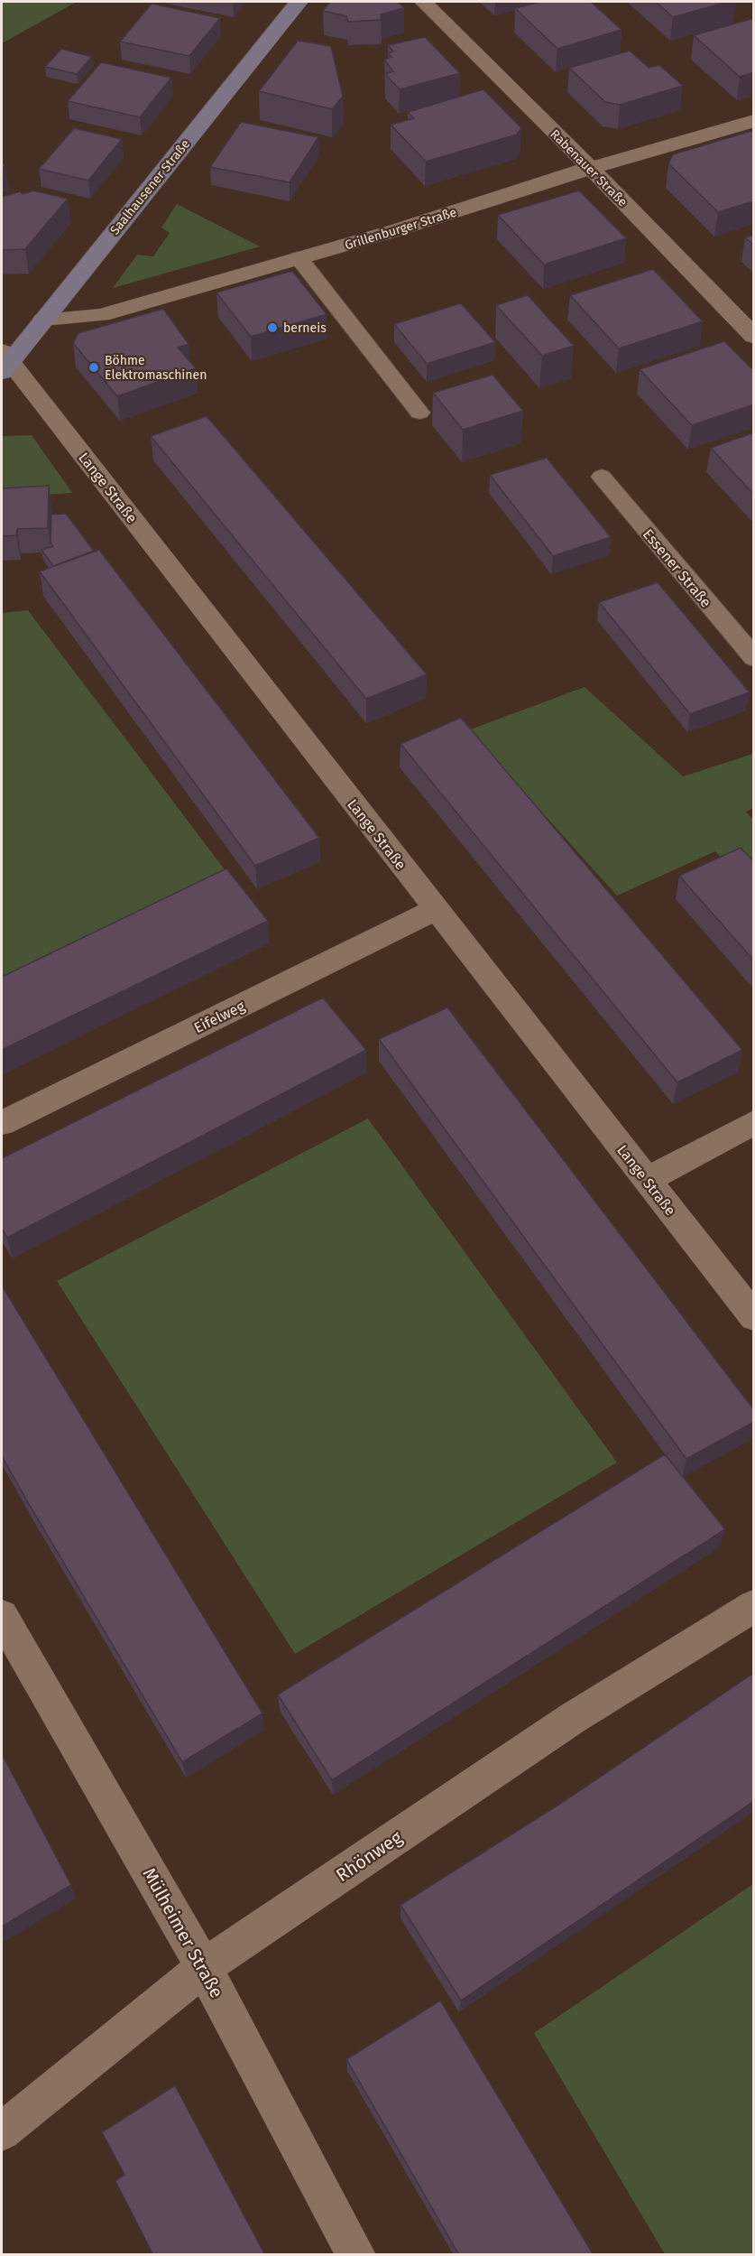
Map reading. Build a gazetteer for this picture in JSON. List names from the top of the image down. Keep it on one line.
{"streets":{"street":["Rabenauer Straße","Saalhausener Straße","Grillenburger Straße","Lange Straße","Eifelweg","Rhönweg","Mülheimer Straße"],"lane":["Essener Straße"]},"crossings":[["Rabenauer Straße","Grillenburger Straße"],["Saalhausener Straße","Grillenburger Straße"],["Saalhausener Straße","Lange Straße"],["Lange Straße","Eifelweg"],["Rhönweg","Mülheimer Straße"]],"places":["berneis","Böhme Elektromaschinen"]}
